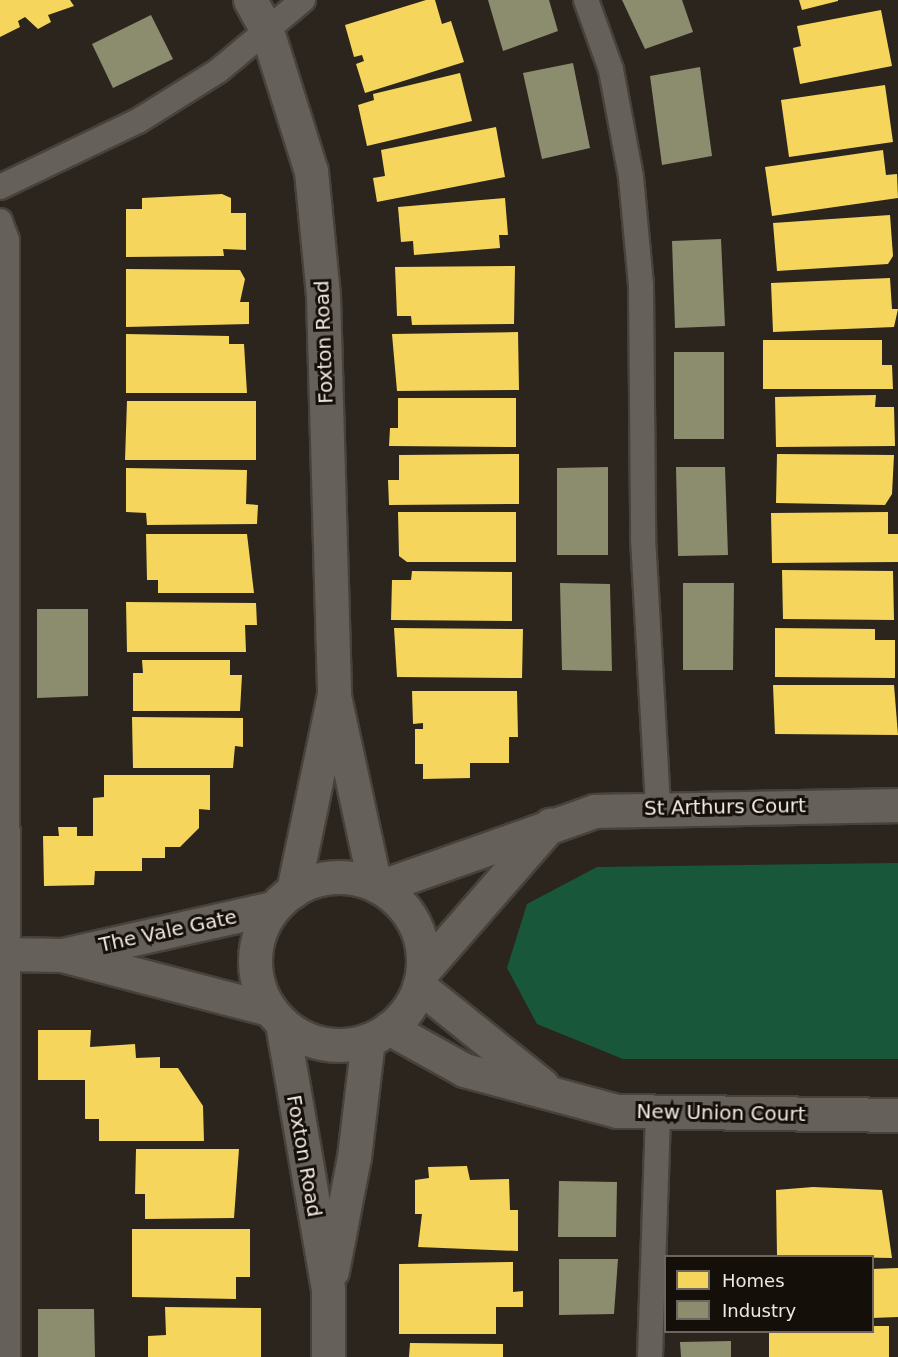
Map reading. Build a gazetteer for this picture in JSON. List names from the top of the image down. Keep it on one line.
{"streets":{"street":["Foxton Road","St Arthurs Court","The Vale Gate","New Union Court"]},"crossings":[["Foxton Road","St Arthurs Court"],["Foxton Road","The Vale Gate"],["Foxton Road","New Union Court"],["St Arthurs Court","The Vale Gate"],["St Arthurs Court","New Union Court"],["The Vale Gate","New Union Court"]],"legend":["Homes","Industry"]}
